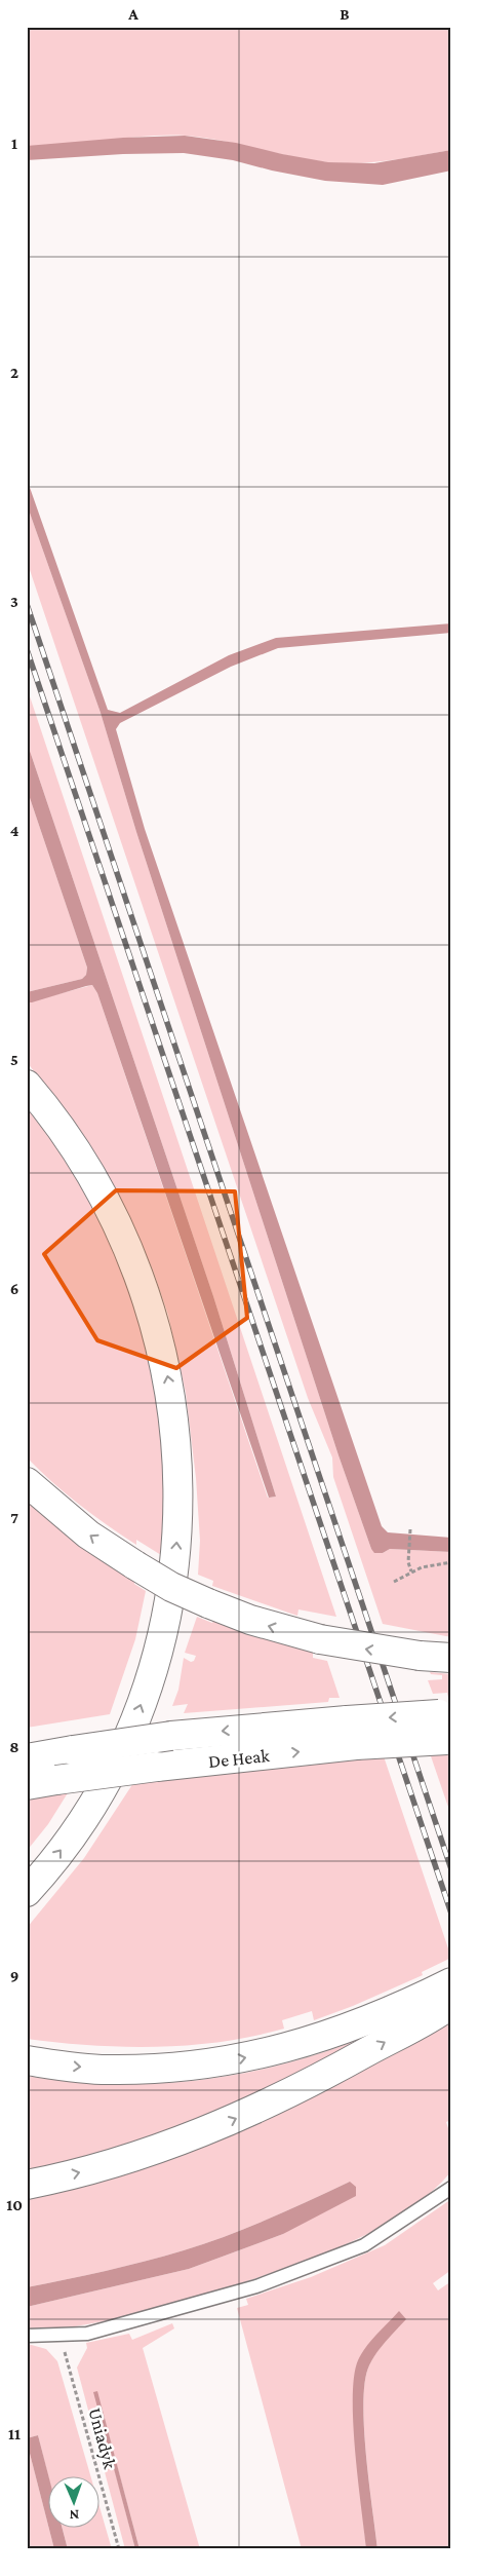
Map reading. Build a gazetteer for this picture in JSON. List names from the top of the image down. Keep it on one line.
{"streets":{"highway":["De Heak"],"path":["Uniadyk"]},"north":"bottom","grid":{"columns":["A","B"],"rows":["1","2","3","4","5","6","7","8","9","10","11"]}}
